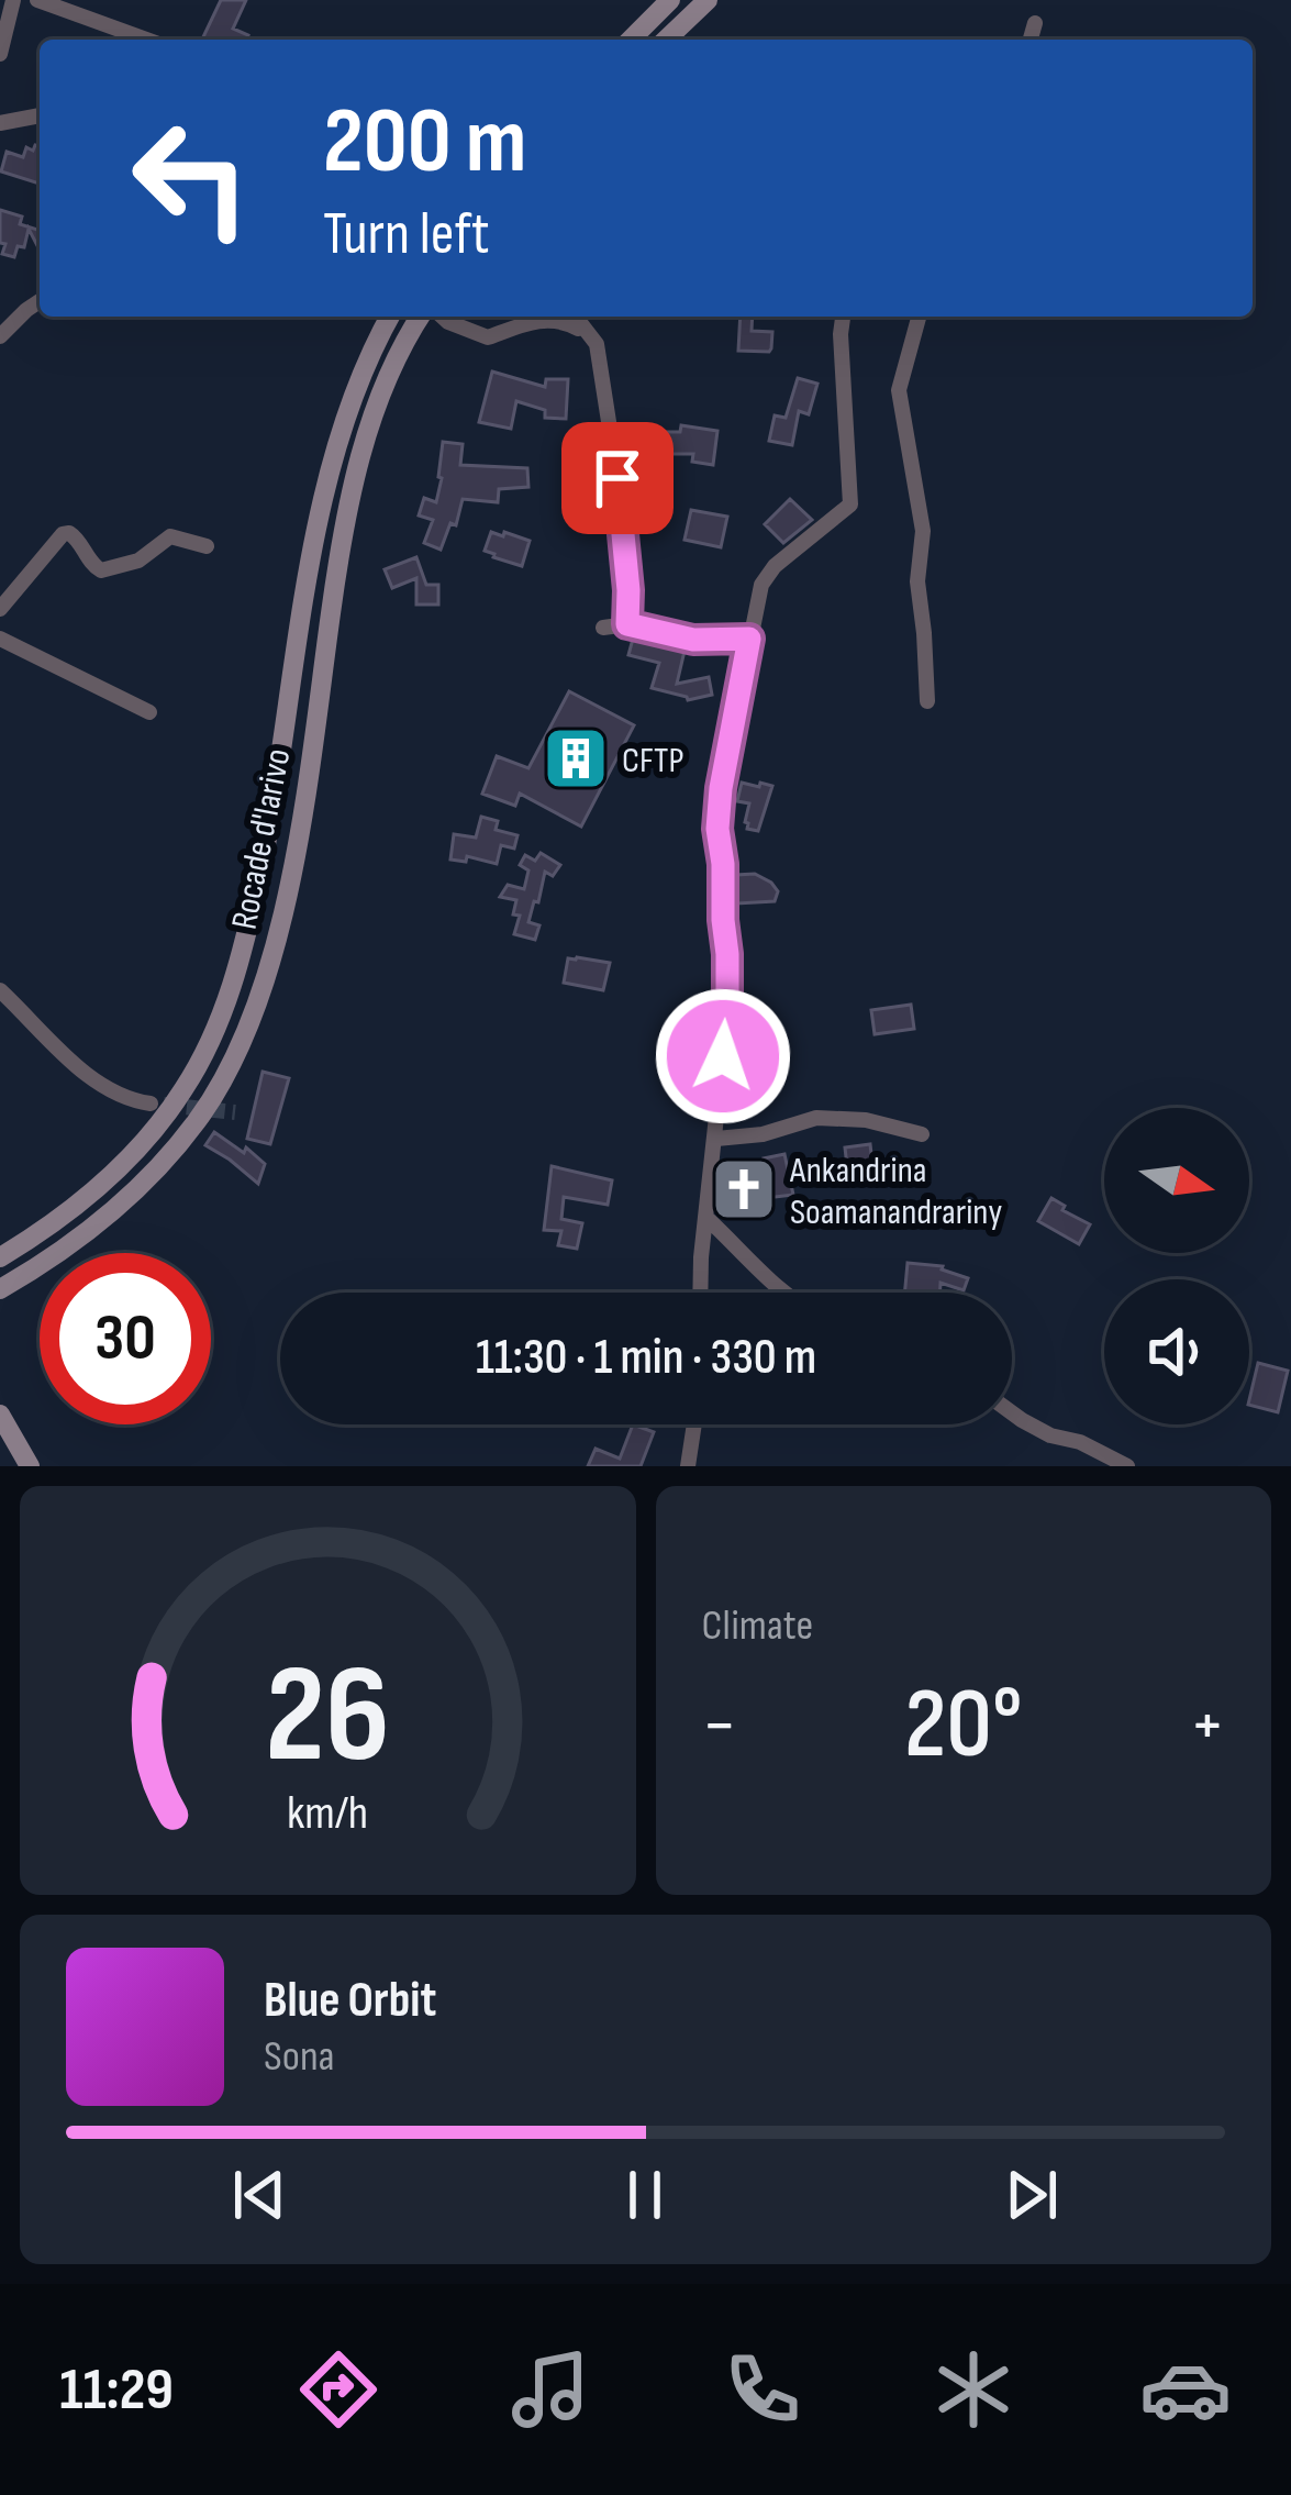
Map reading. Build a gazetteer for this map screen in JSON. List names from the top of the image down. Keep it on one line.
{"streets":{"main road":["Rocade d'Iarivo"]},"places":{"building":["CFTP"],"church":["Ankandrina Soamanandrariny"]},"north":"right","page":{"turn":["200 m","Turn left"],"limit":"30","trip":"11:30 · 1 min · 330 m","tile":"Climate","heat":["−","20°","+"],"song":["Blue Orbit","Sona"],"tabs":"11:29","gauge":["26","km/h"]}}
